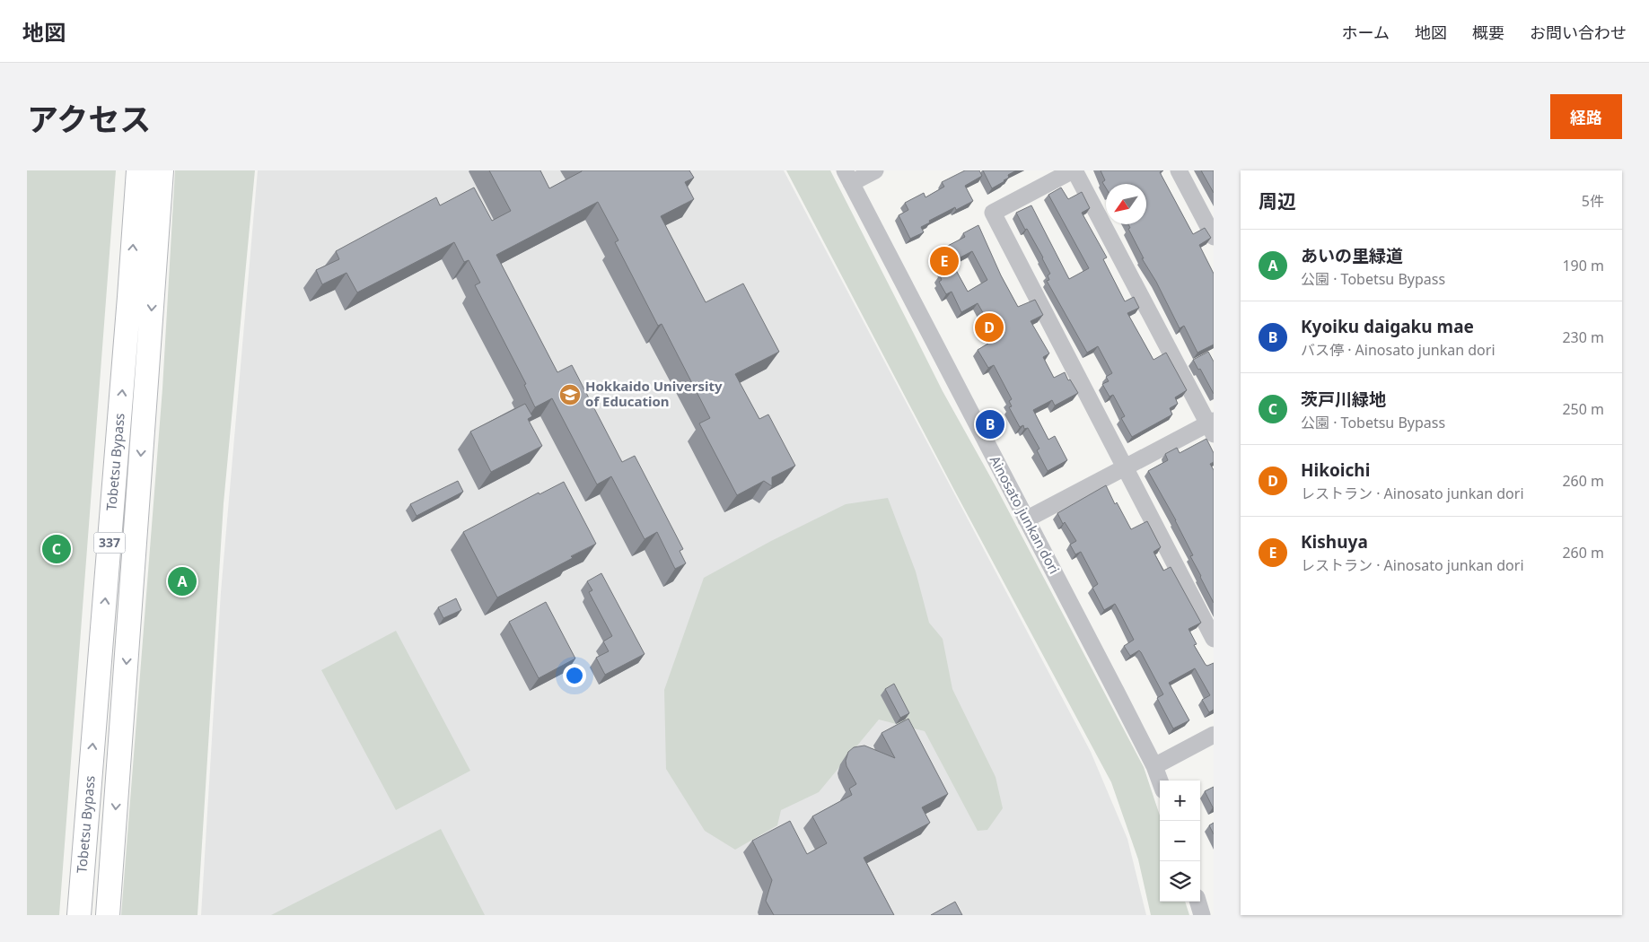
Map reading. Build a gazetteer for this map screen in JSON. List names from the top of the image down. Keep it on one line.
{"streets":{"highway":["Tobetsu Bypass","337"],"street":["Ainosato junkan dori"]},"places":{"school or university":["Hokkaido University of Education"]},"north":"bottom left","page":{"header":"地図","nav":["ホーム","地図","概要","お問い合わせ"],"title":"アクセス","buttons":"経路","heading":["周辺","5件"],"list":[{"mark":"A","name":"あいの里緑道","note":"公園 · Tobetsu Bypass","value":"190 m"},{"mark":"B","name":"Kyoiku daigaku mae","note":"バス停 · Ainosato junkan dori","value":"230 m"},{"mark":"C","name":"茨戸川緑地","note":"公園 · Tobetsu Bypass","value":"250 m"},{"mark":"D","name":"Hikoichi","note":"レストラン · Ainosato junkan dori","value":"260 m"},{"mark":"E","name":"Kishuya","note":"レストラン · Ainosato junkan dori","value":"260 m"}],"pins":["E","D","B","C","A"],"map_buttons":["+","−"]}}
